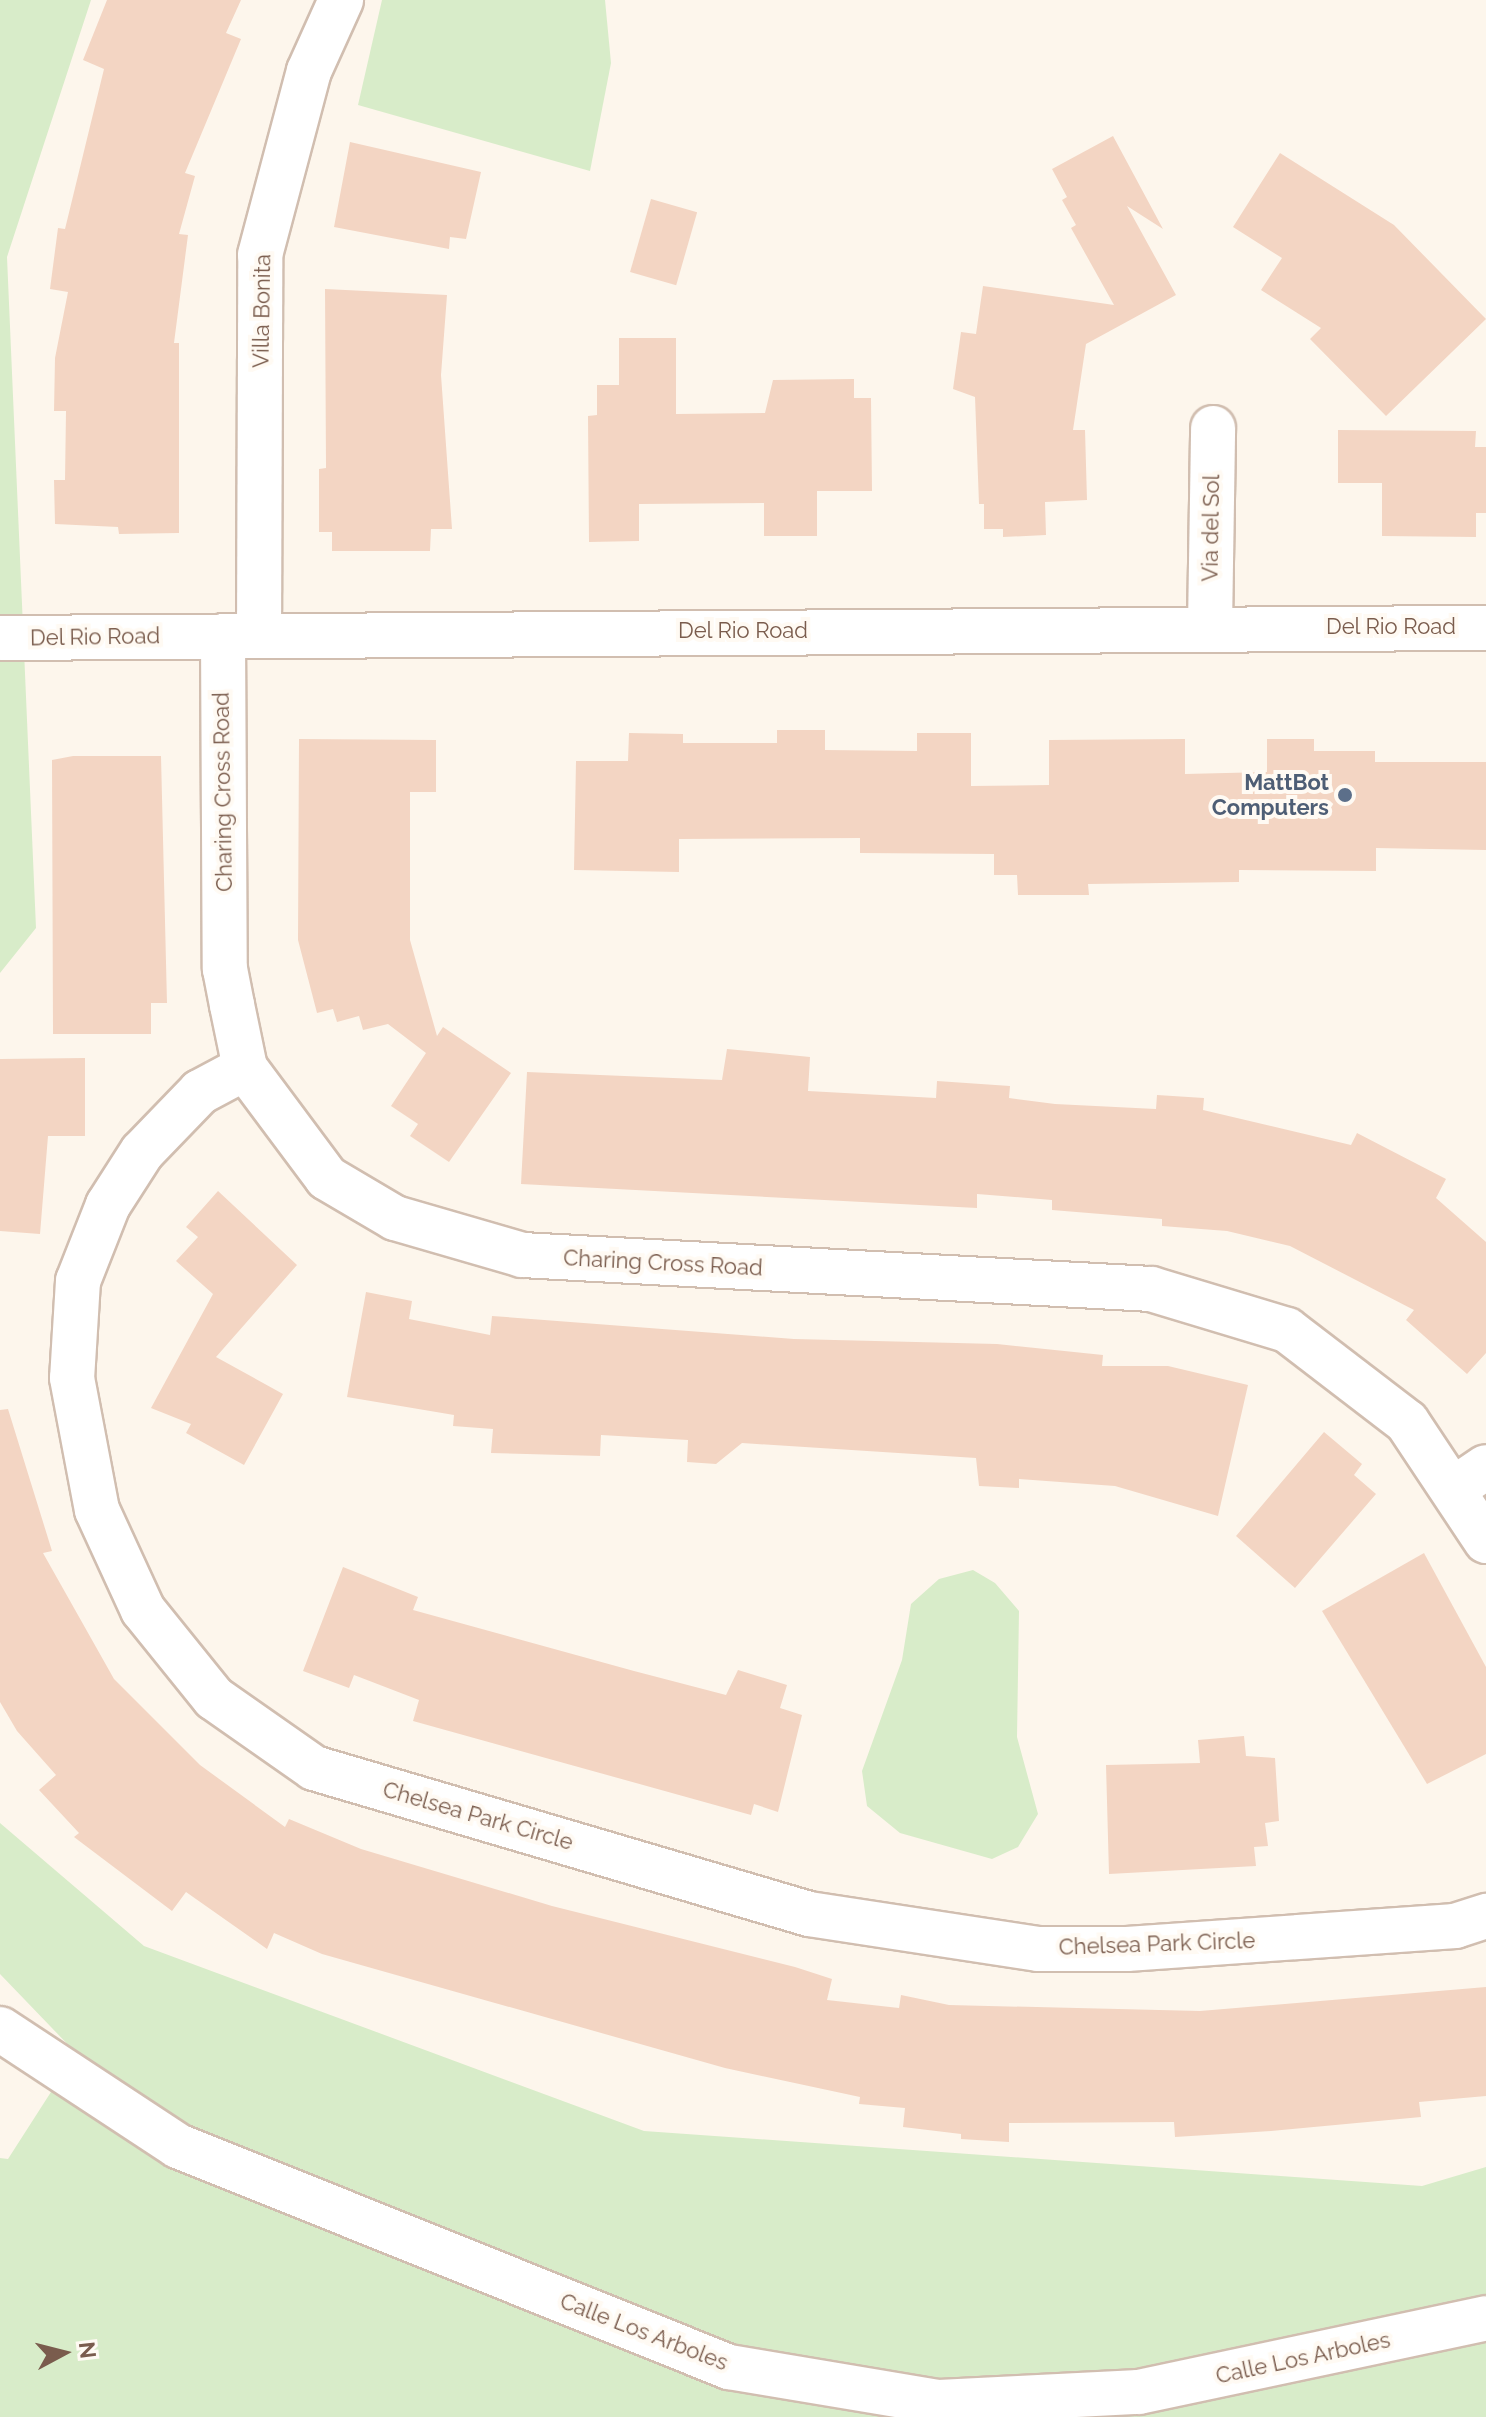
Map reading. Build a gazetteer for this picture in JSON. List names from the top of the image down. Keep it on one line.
{"streets":{"street":["Villa Bonita","Via del Sol","Del Rio Road","Charing Cross Road","Chelsea Park Circle","Calle Los Arboles"]},"crossings":[["Villa Bonita","Del Rio Road"],["Villa Bonita","Charing Cross Road"],["Via del Sol","Del Rio Road"],["Del Rio Road","Charing Cross Road"],["Charing Cross Road","Chelsea Park Circle"]],"places":["MattBot Computers"],"north":"right"}
